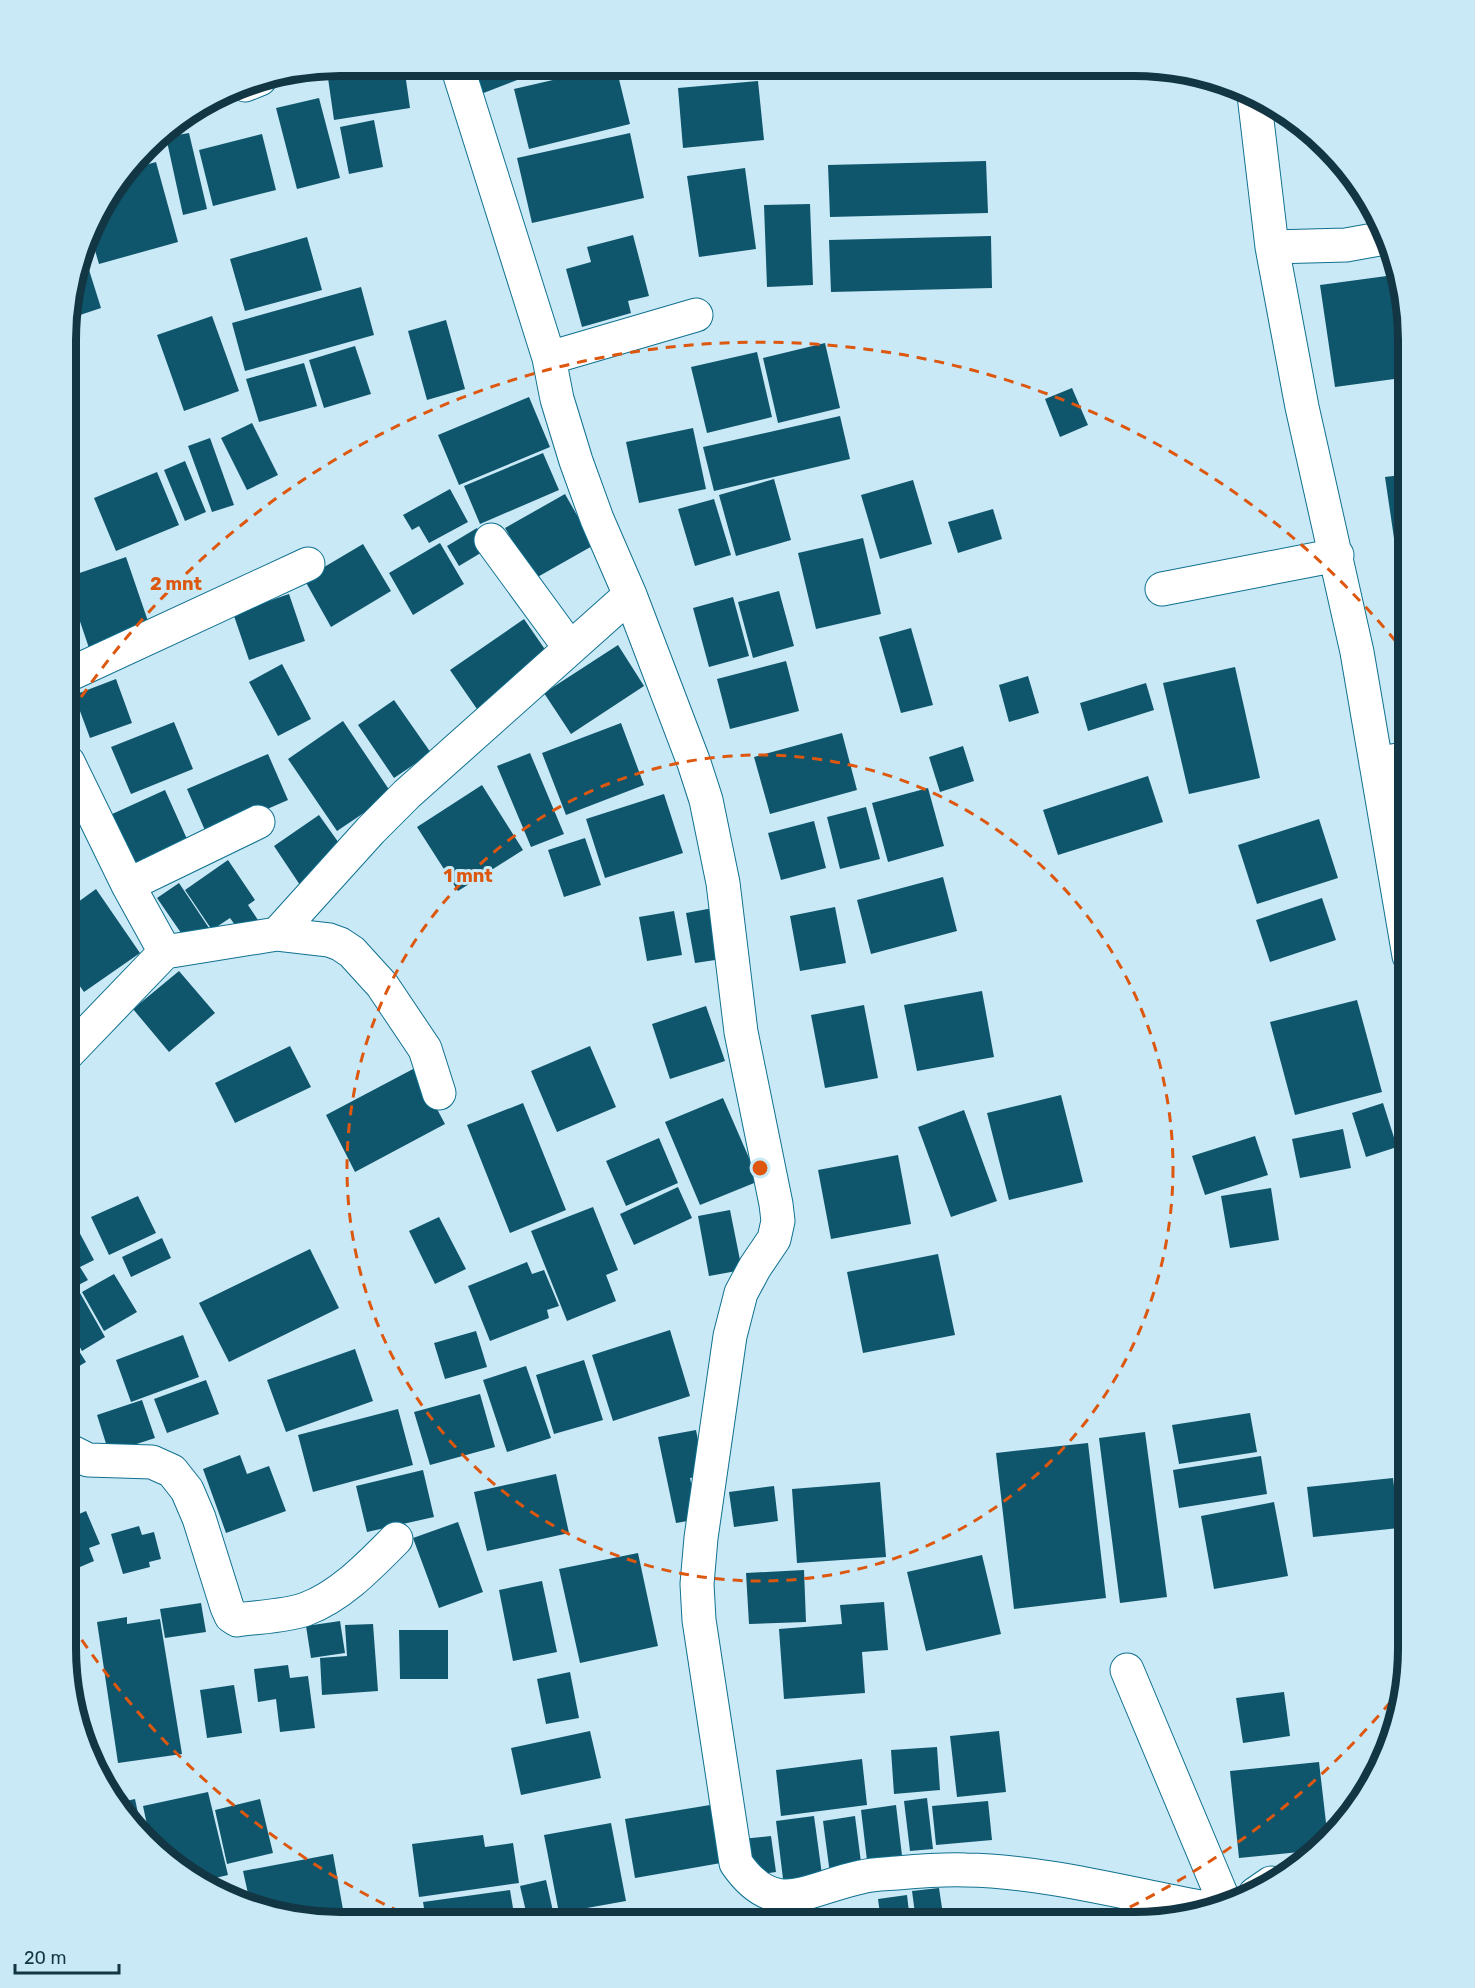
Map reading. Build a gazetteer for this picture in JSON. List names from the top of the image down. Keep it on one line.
{"scale_bar":"20 m","rings":["2 mnt","1 mnt"]}
